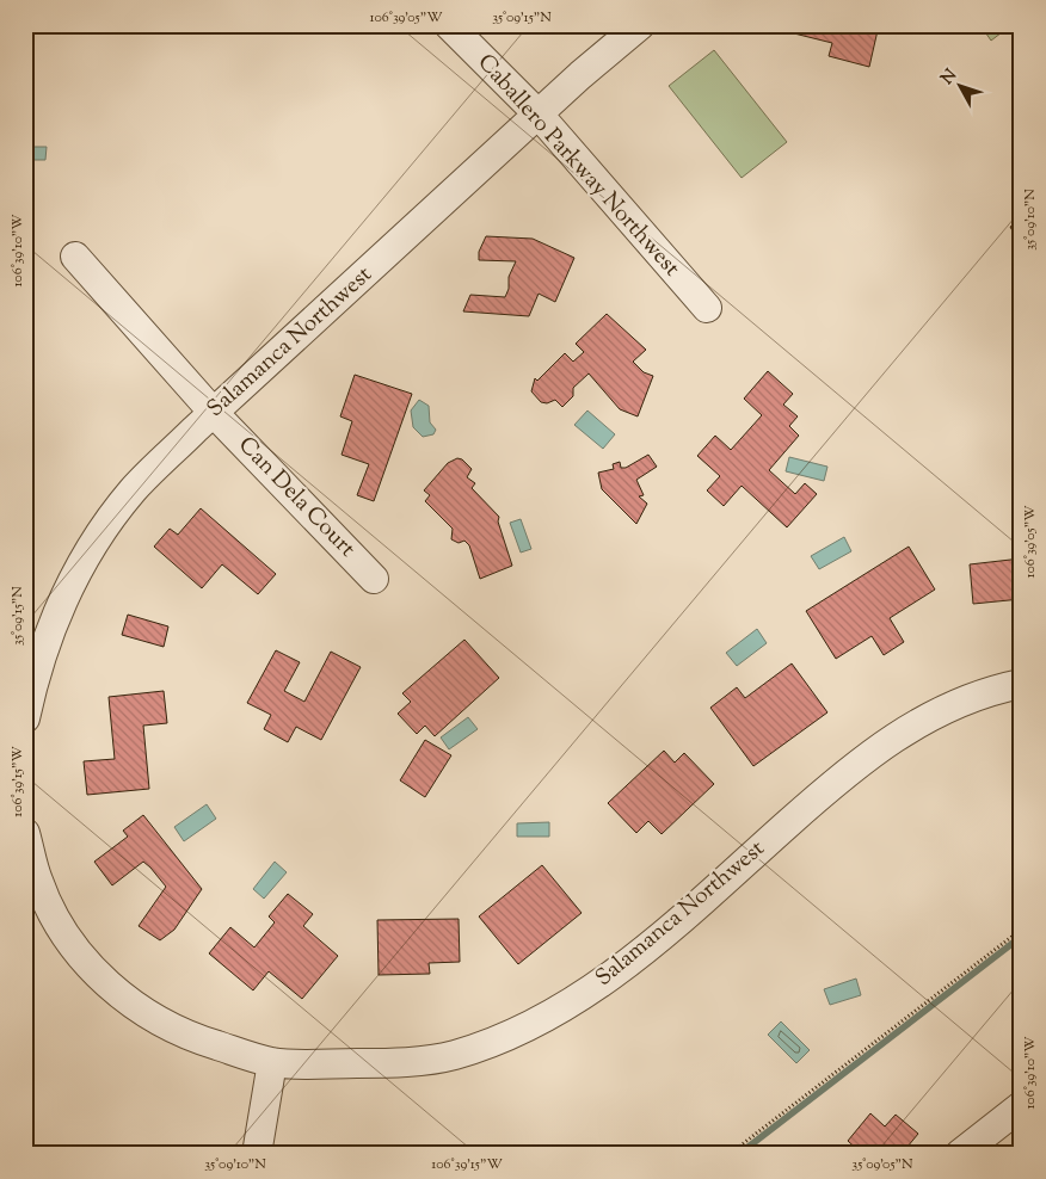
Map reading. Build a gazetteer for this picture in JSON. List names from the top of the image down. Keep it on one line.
{"streets":{"street":["Caballero Parkway Northwest","Salamanca Northwest","Can Dela Court"]},"crossings":[["Caballero Parkway Northwest","Salamanca Northwest"],["Salamanca Northwest","Can Dela Court"]],"north":"top left","coordinates":["106°39'05\"W","35°09'15\"N","35°09'10\"N","106°39'10\"W","106°39'15\"W","35°09'05\"N"]}
